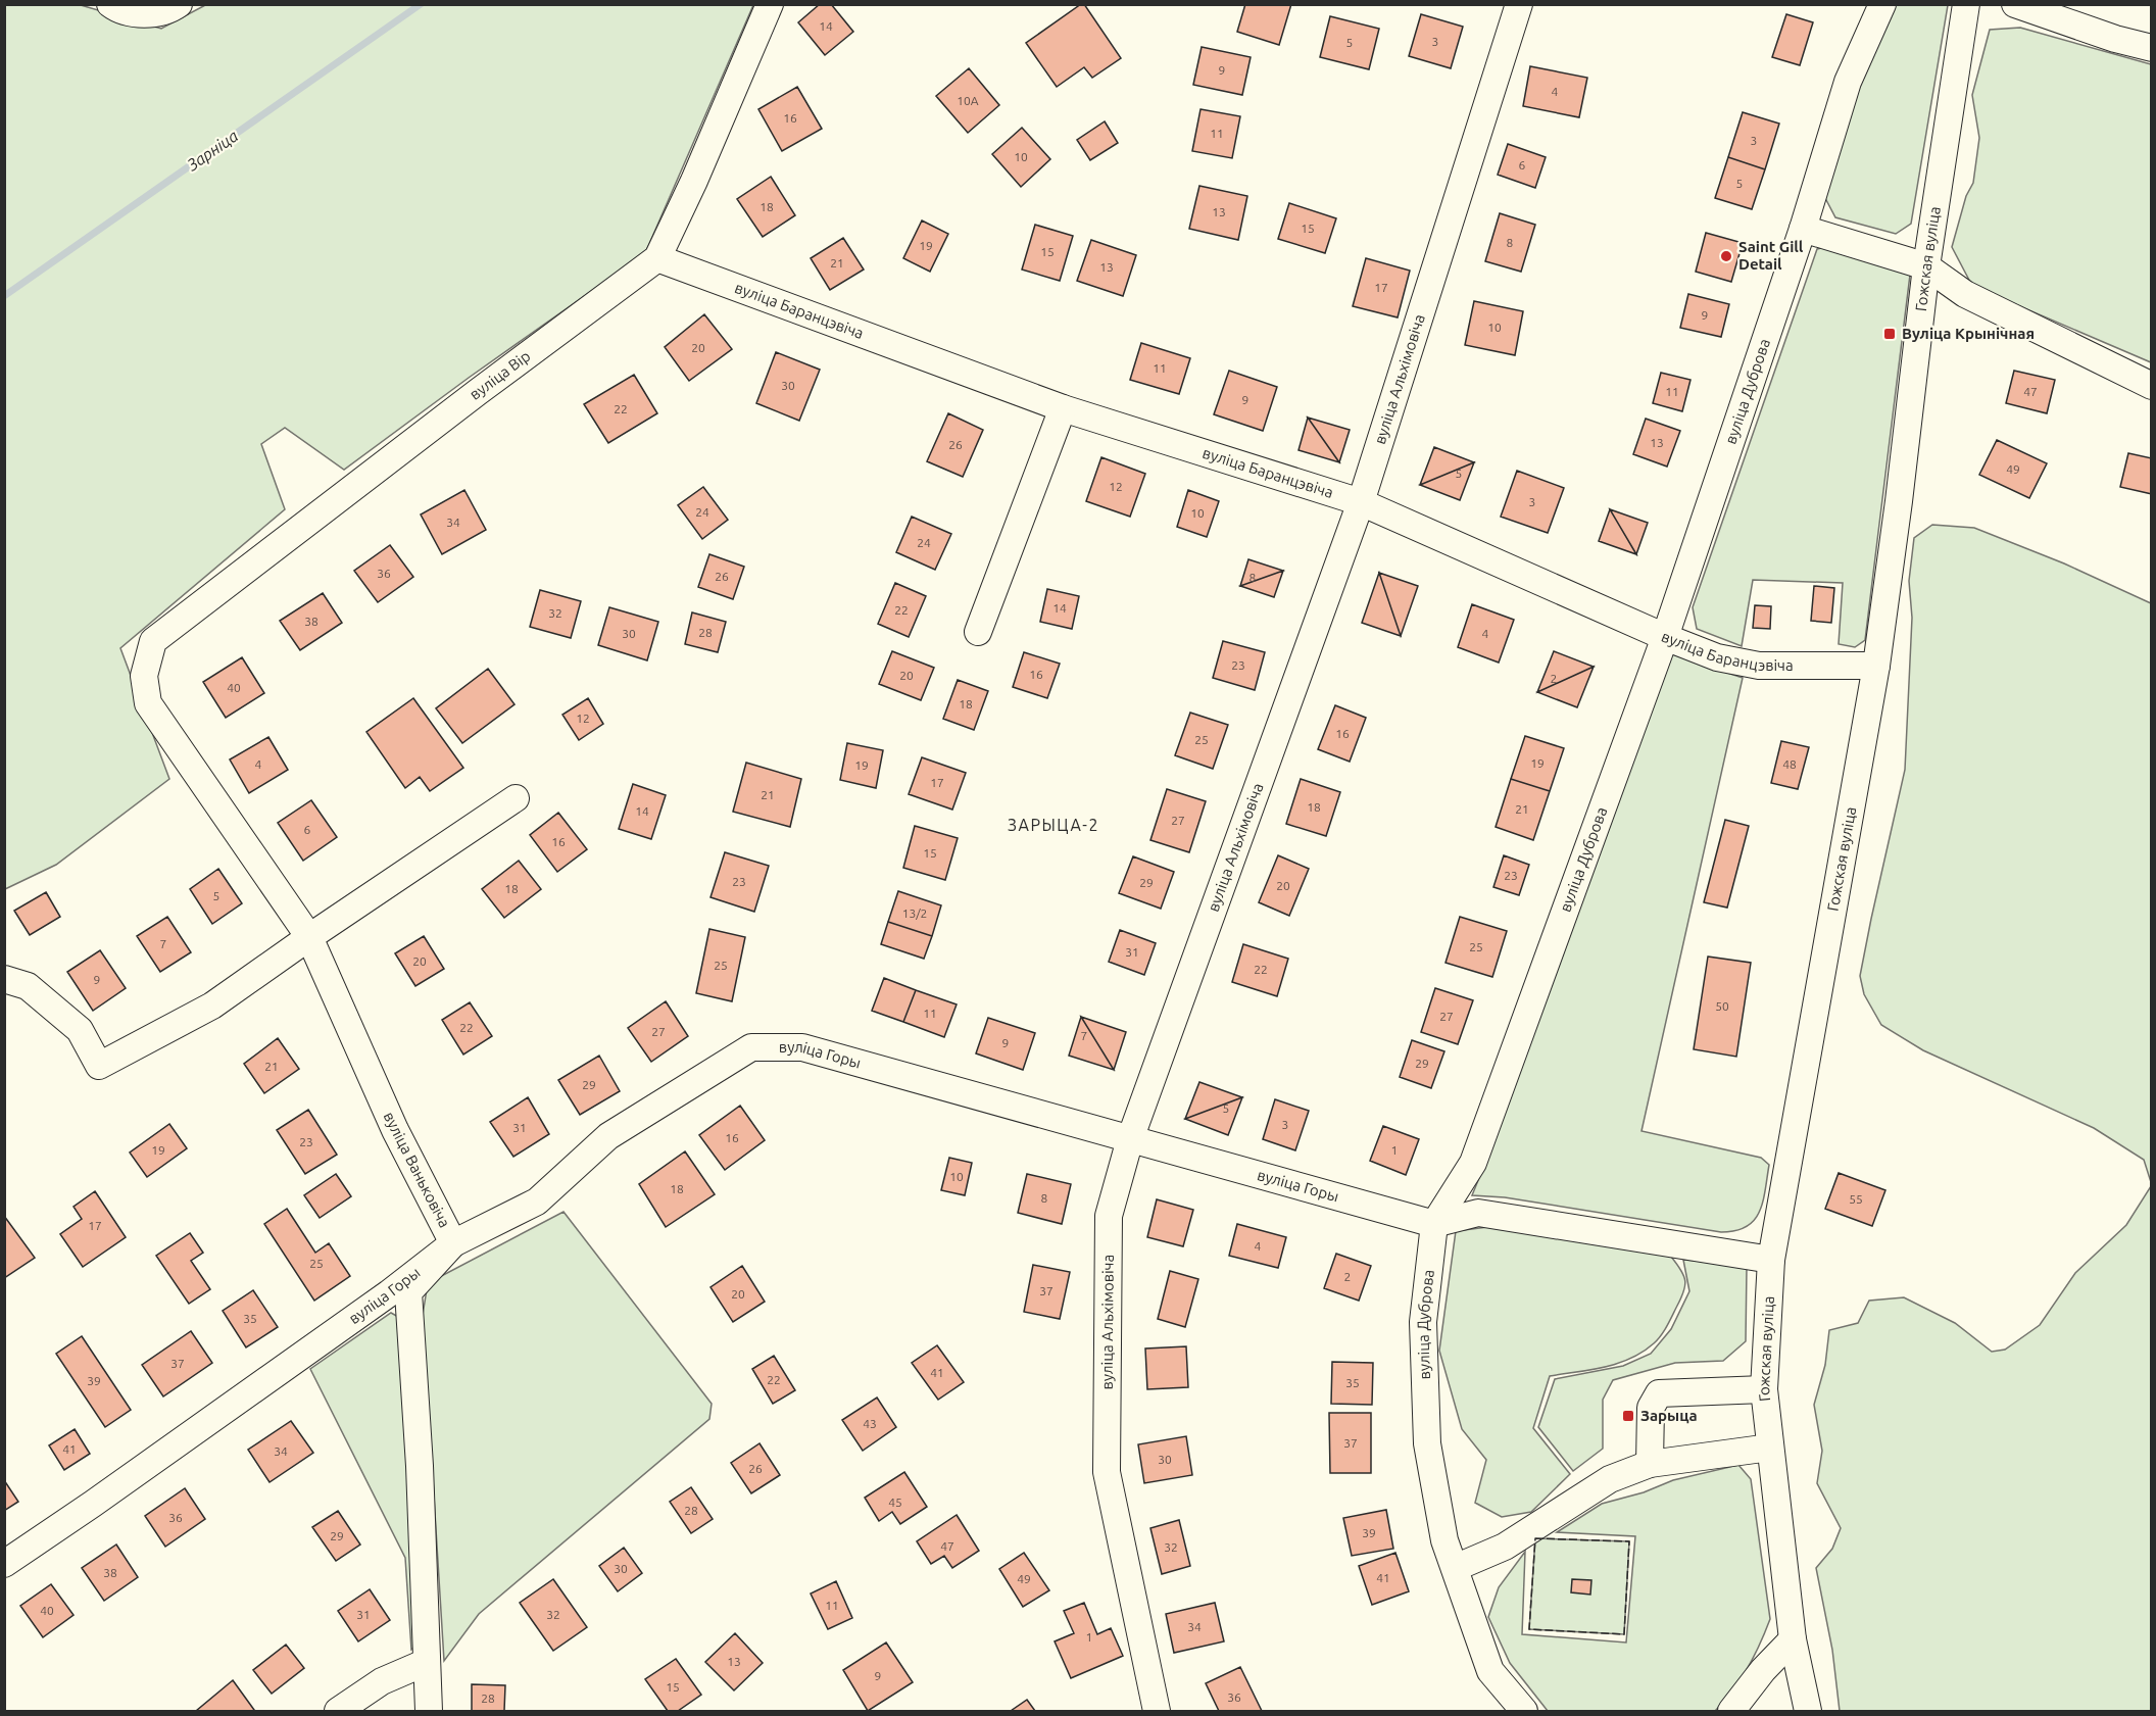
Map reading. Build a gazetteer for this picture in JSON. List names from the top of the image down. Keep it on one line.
{"streets":{"street":["Гожская вуліца","вуліца Баранцэвіча","вуліца Вір","вуліца Альхімовіча","вуліца Дуброва","вуліца Горы","вуліца Ваньковіча"]},"crossings":[["Гожская вуліца","вуліца Баранцэвіча"],["Гожская вуліца","вуліца Горы"],["вуліца Баранцэвіча","вуліца Вір"],["вуліца Баранцэвіча","вуліца Альхімовіча"],["вуліца Баранцэвіча","вуліца Дуброва"],["вуліца Вір","вуліца Ваньковіча"],["вуліца Альхімовіча","вуліца Горы"],["вуліца Дуброва","вуліца Горы"],["вуліца Горы","вуліца Ваньковіча"]],"districts":["ЗАРЫЦА-2"],"water":["Зарніца"],"places":{"other":["Saint Gill Detail"],"transit":["Вуліца Крынічная","Зарыца"]},"house_numbers":["14","3","5","9","4","10А","16","11","3","10","6","5","18","13","15","8","19","15","21","13","17","9","10","20","11","30","11","47","9","22","13","26","49","5","12","3","24","10","34","24","36","26","8","14","22","32","38","28","30","4","23","16","20","2","40","18","12","16","25","19","4","48","19","17","21","18","21","14","27","6","16","15","23","23","29","20","18","5","13/2","7","25","31","20","25","22","9","50","11","27","22","27","7","9","29","21","29","5","3","31","16","23","19","1","10","18","8","55","17","4","25","2","37","20","35","37","41","22","39","35","43","37","41","34","30","26","45","28","36","39","29","47","32","30","38","41","49","11","40","31","32","34","1","13","9","15","36","28"]}
